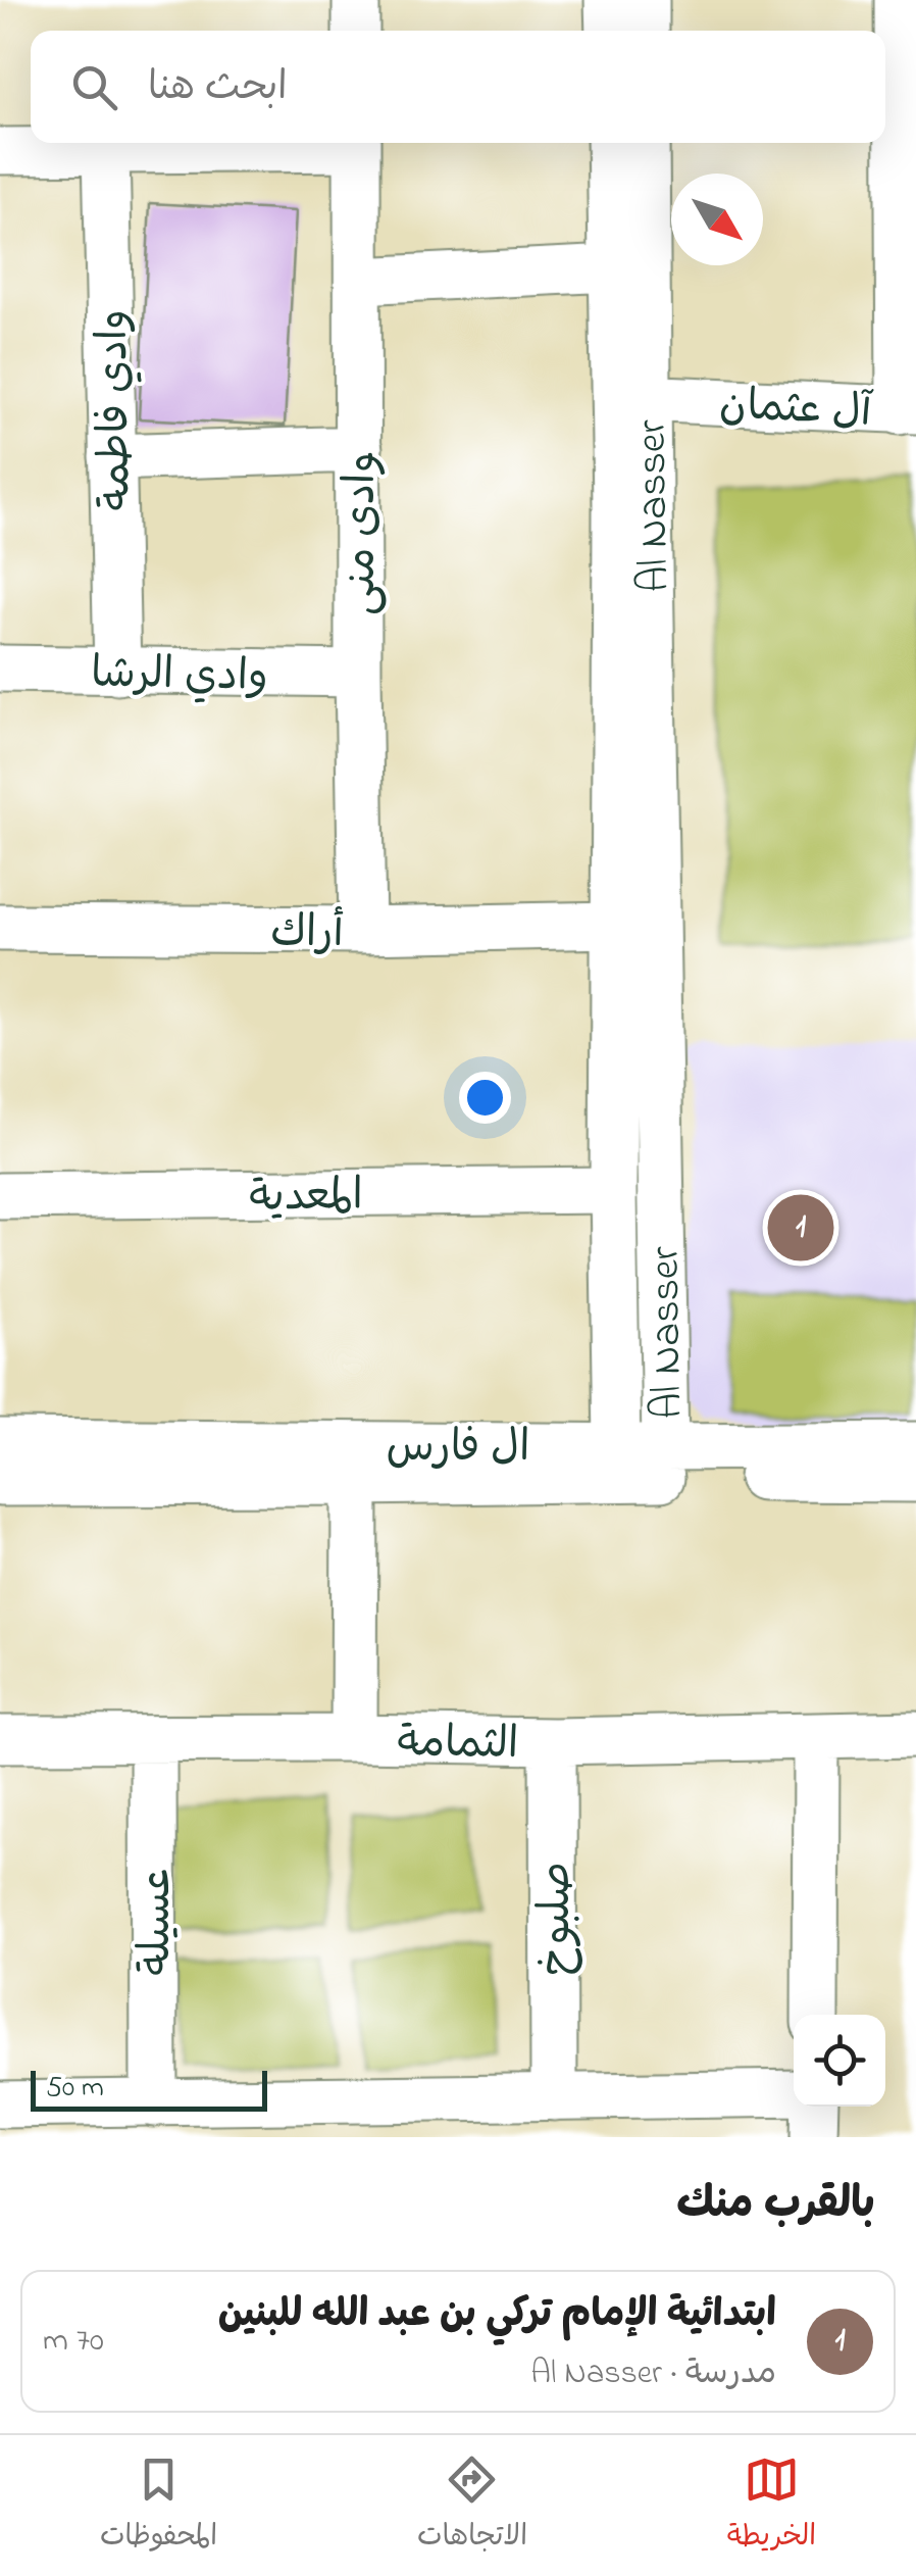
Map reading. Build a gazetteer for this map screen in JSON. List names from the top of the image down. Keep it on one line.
{"streets":{"street":["آل عثمان","وادي فاطمة","Al Nasser","وادى منى","وادي الرشا","أراك","المعدية","ال فارس","الثمامة","صلبوخ","عسيلة"]},"crossings":[["آل عثمان","Al Nasser"],["وادي فاطمة","وادي الرشا"],["Al Nasser","أراك"],["Al Nasser","المعدية"],["Al Nasser","ال فارس"],["وادى منى","وادي الرشا"],["وادى منى","أراك"],["الثمامة","صلبوخ"],["الثمامة","عسيلة"]],"scale_bar":"50 m","north":"bottom right","page":{"search":"ابحث هنا","pins":"1","scale":"50 m","heading":"بالقرب منك","list":[{"mark":"1","name":"ابتدائية الإمام تركي بن عبد الله للبنين","note":"مدرسة · Al Nasser","value":"70 m"}],"nav":["الخريطة","الاتجاهات","المحفوظات"]}}
